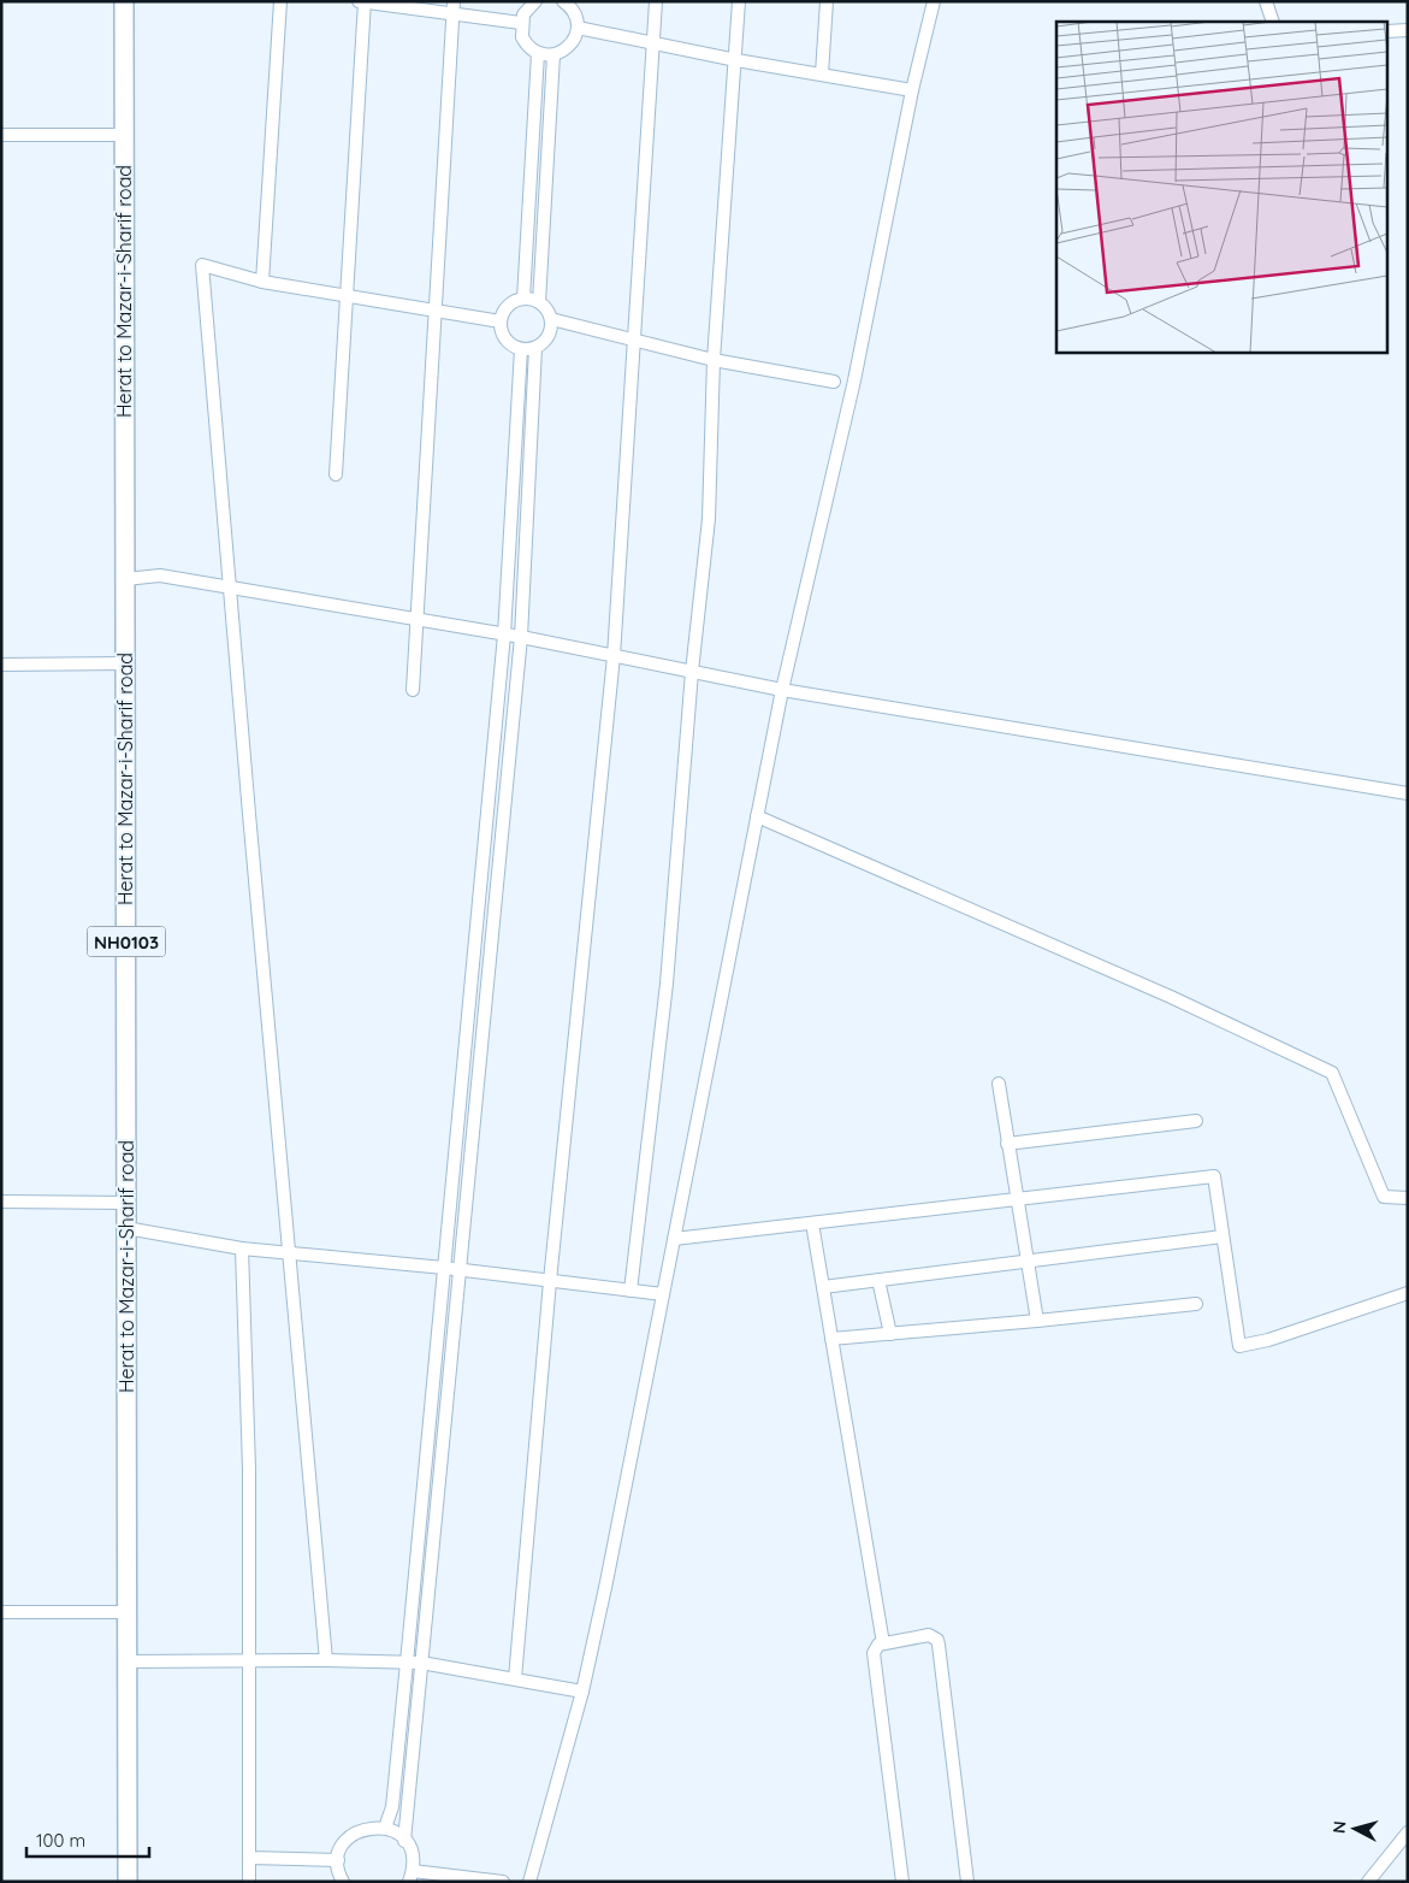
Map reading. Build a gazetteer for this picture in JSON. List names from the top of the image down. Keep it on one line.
{"streets":{"highway":["Herat to Mazar-i-Sharif road","NH0103"]},"scale_bar":"100 m","north":"left"}
